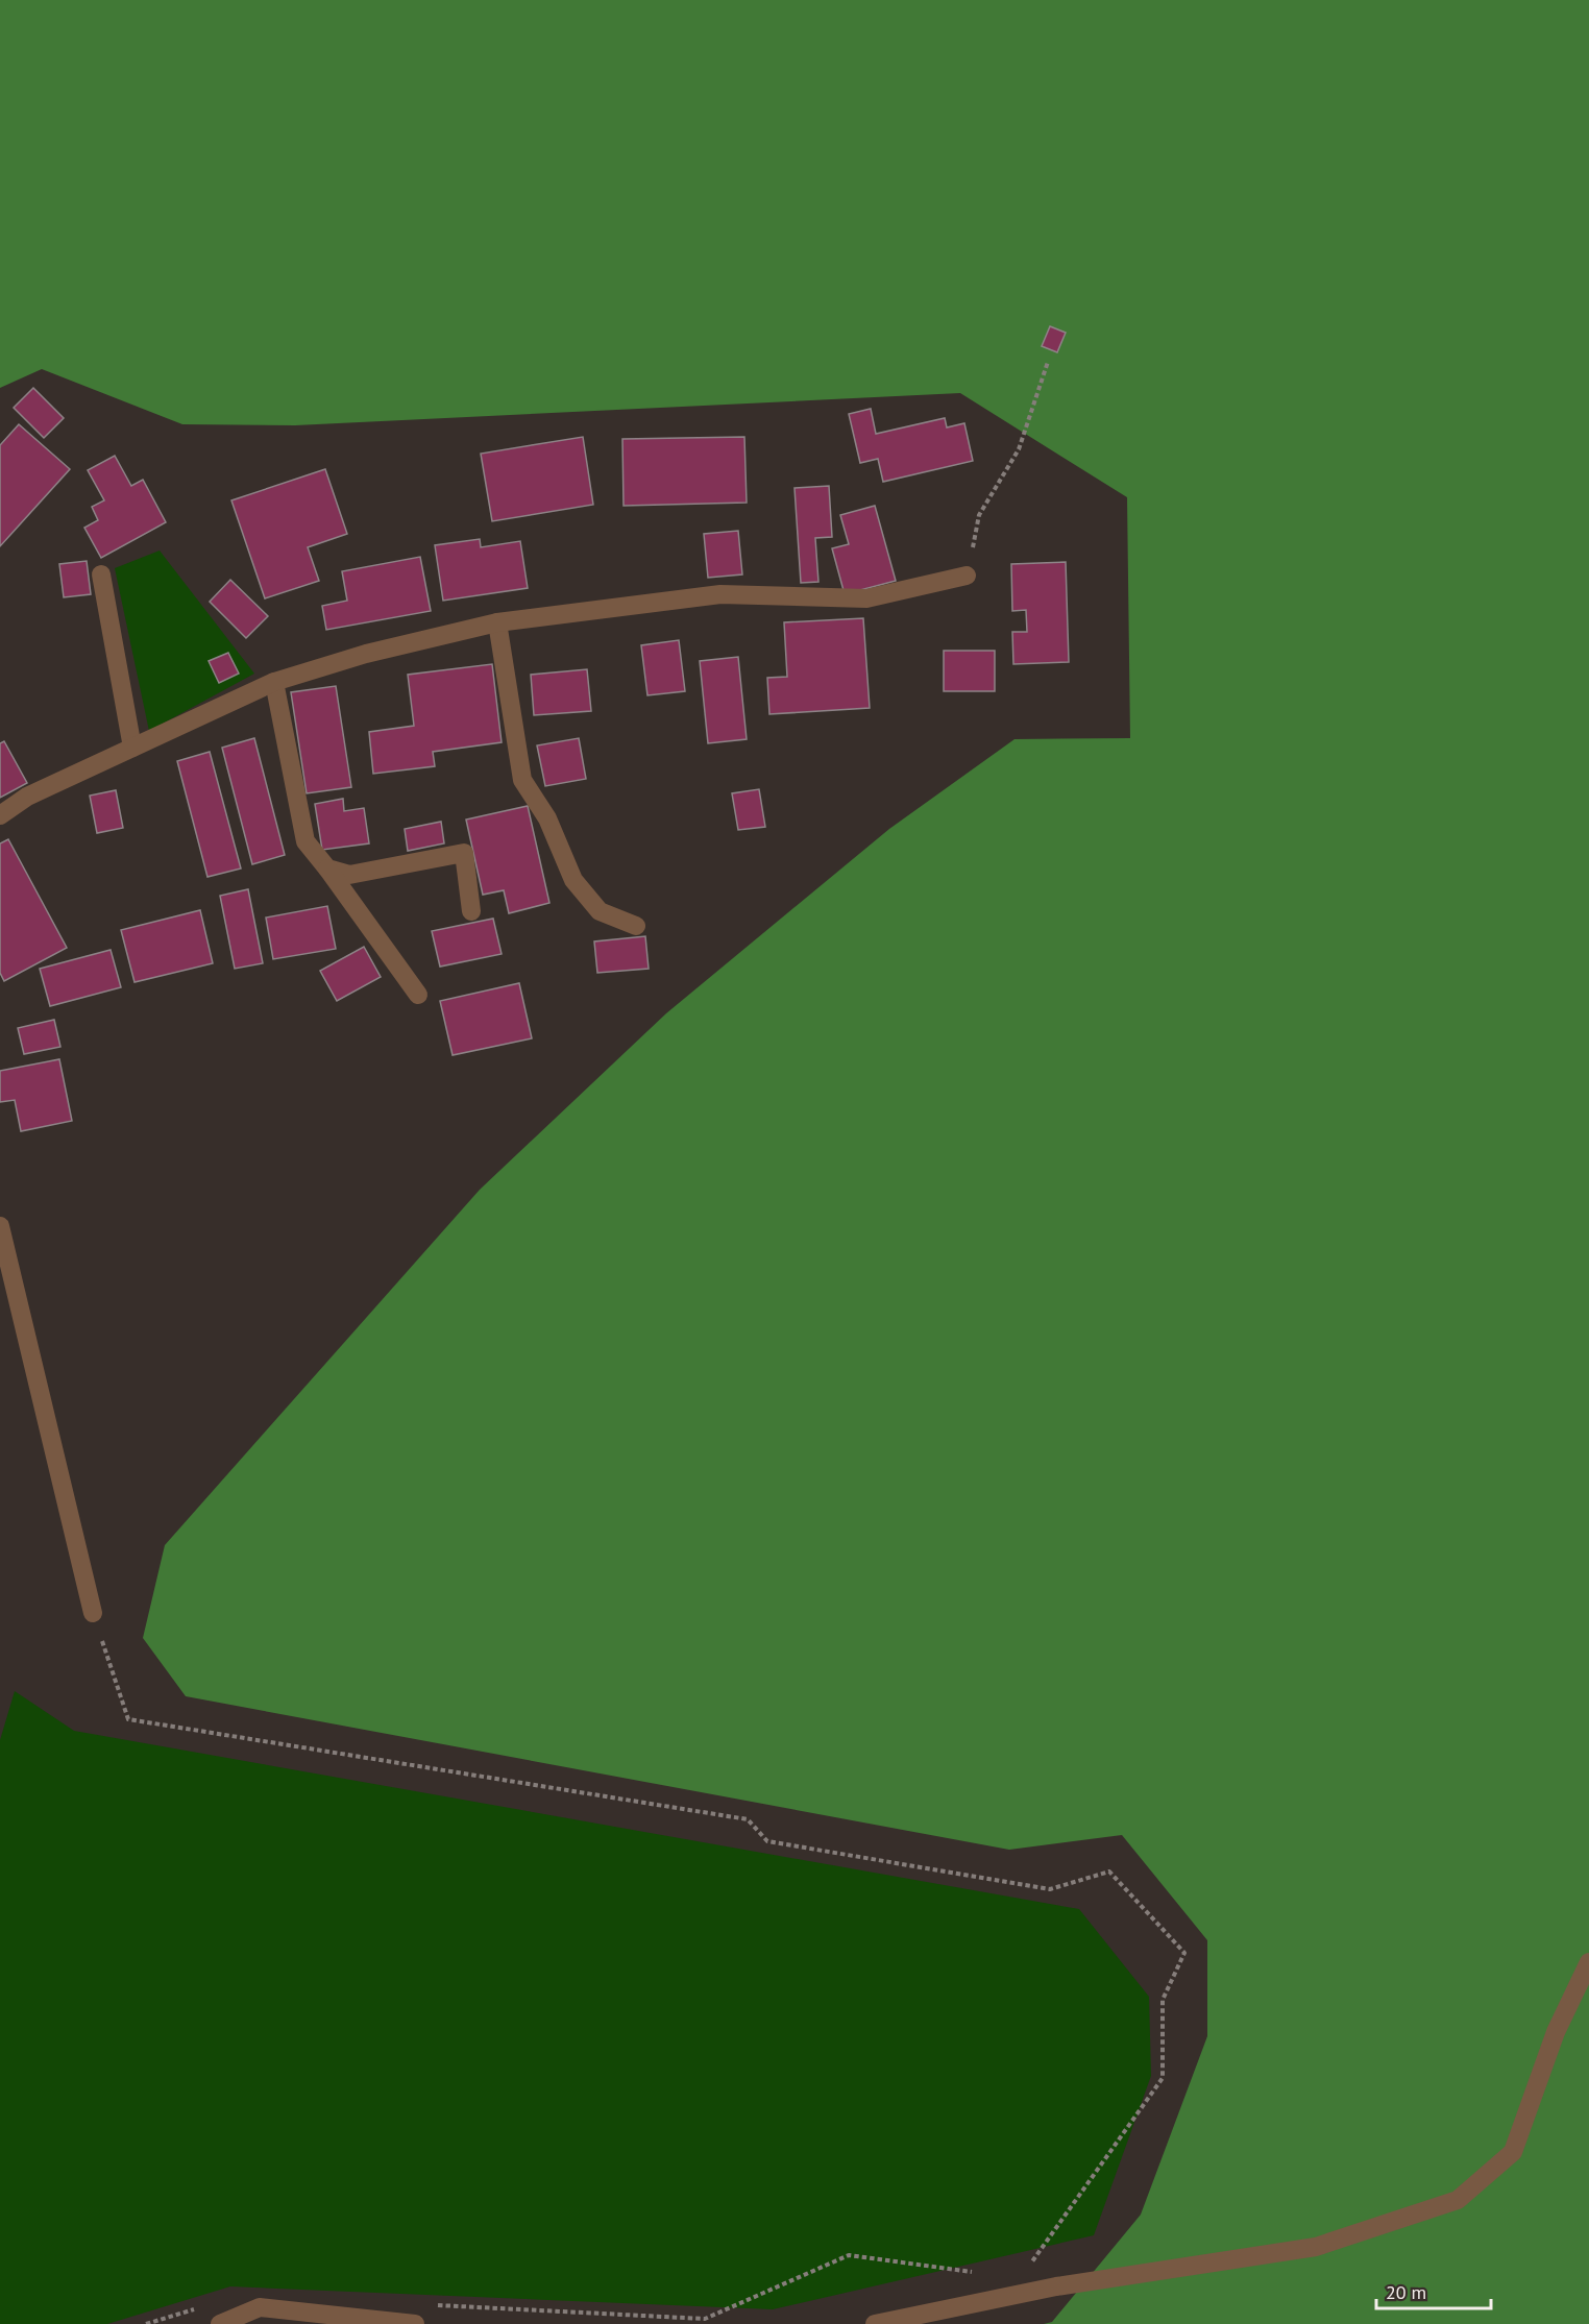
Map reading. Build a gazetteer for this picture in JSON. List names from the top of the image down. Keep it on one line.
{"scale_bar":"20 m"}
